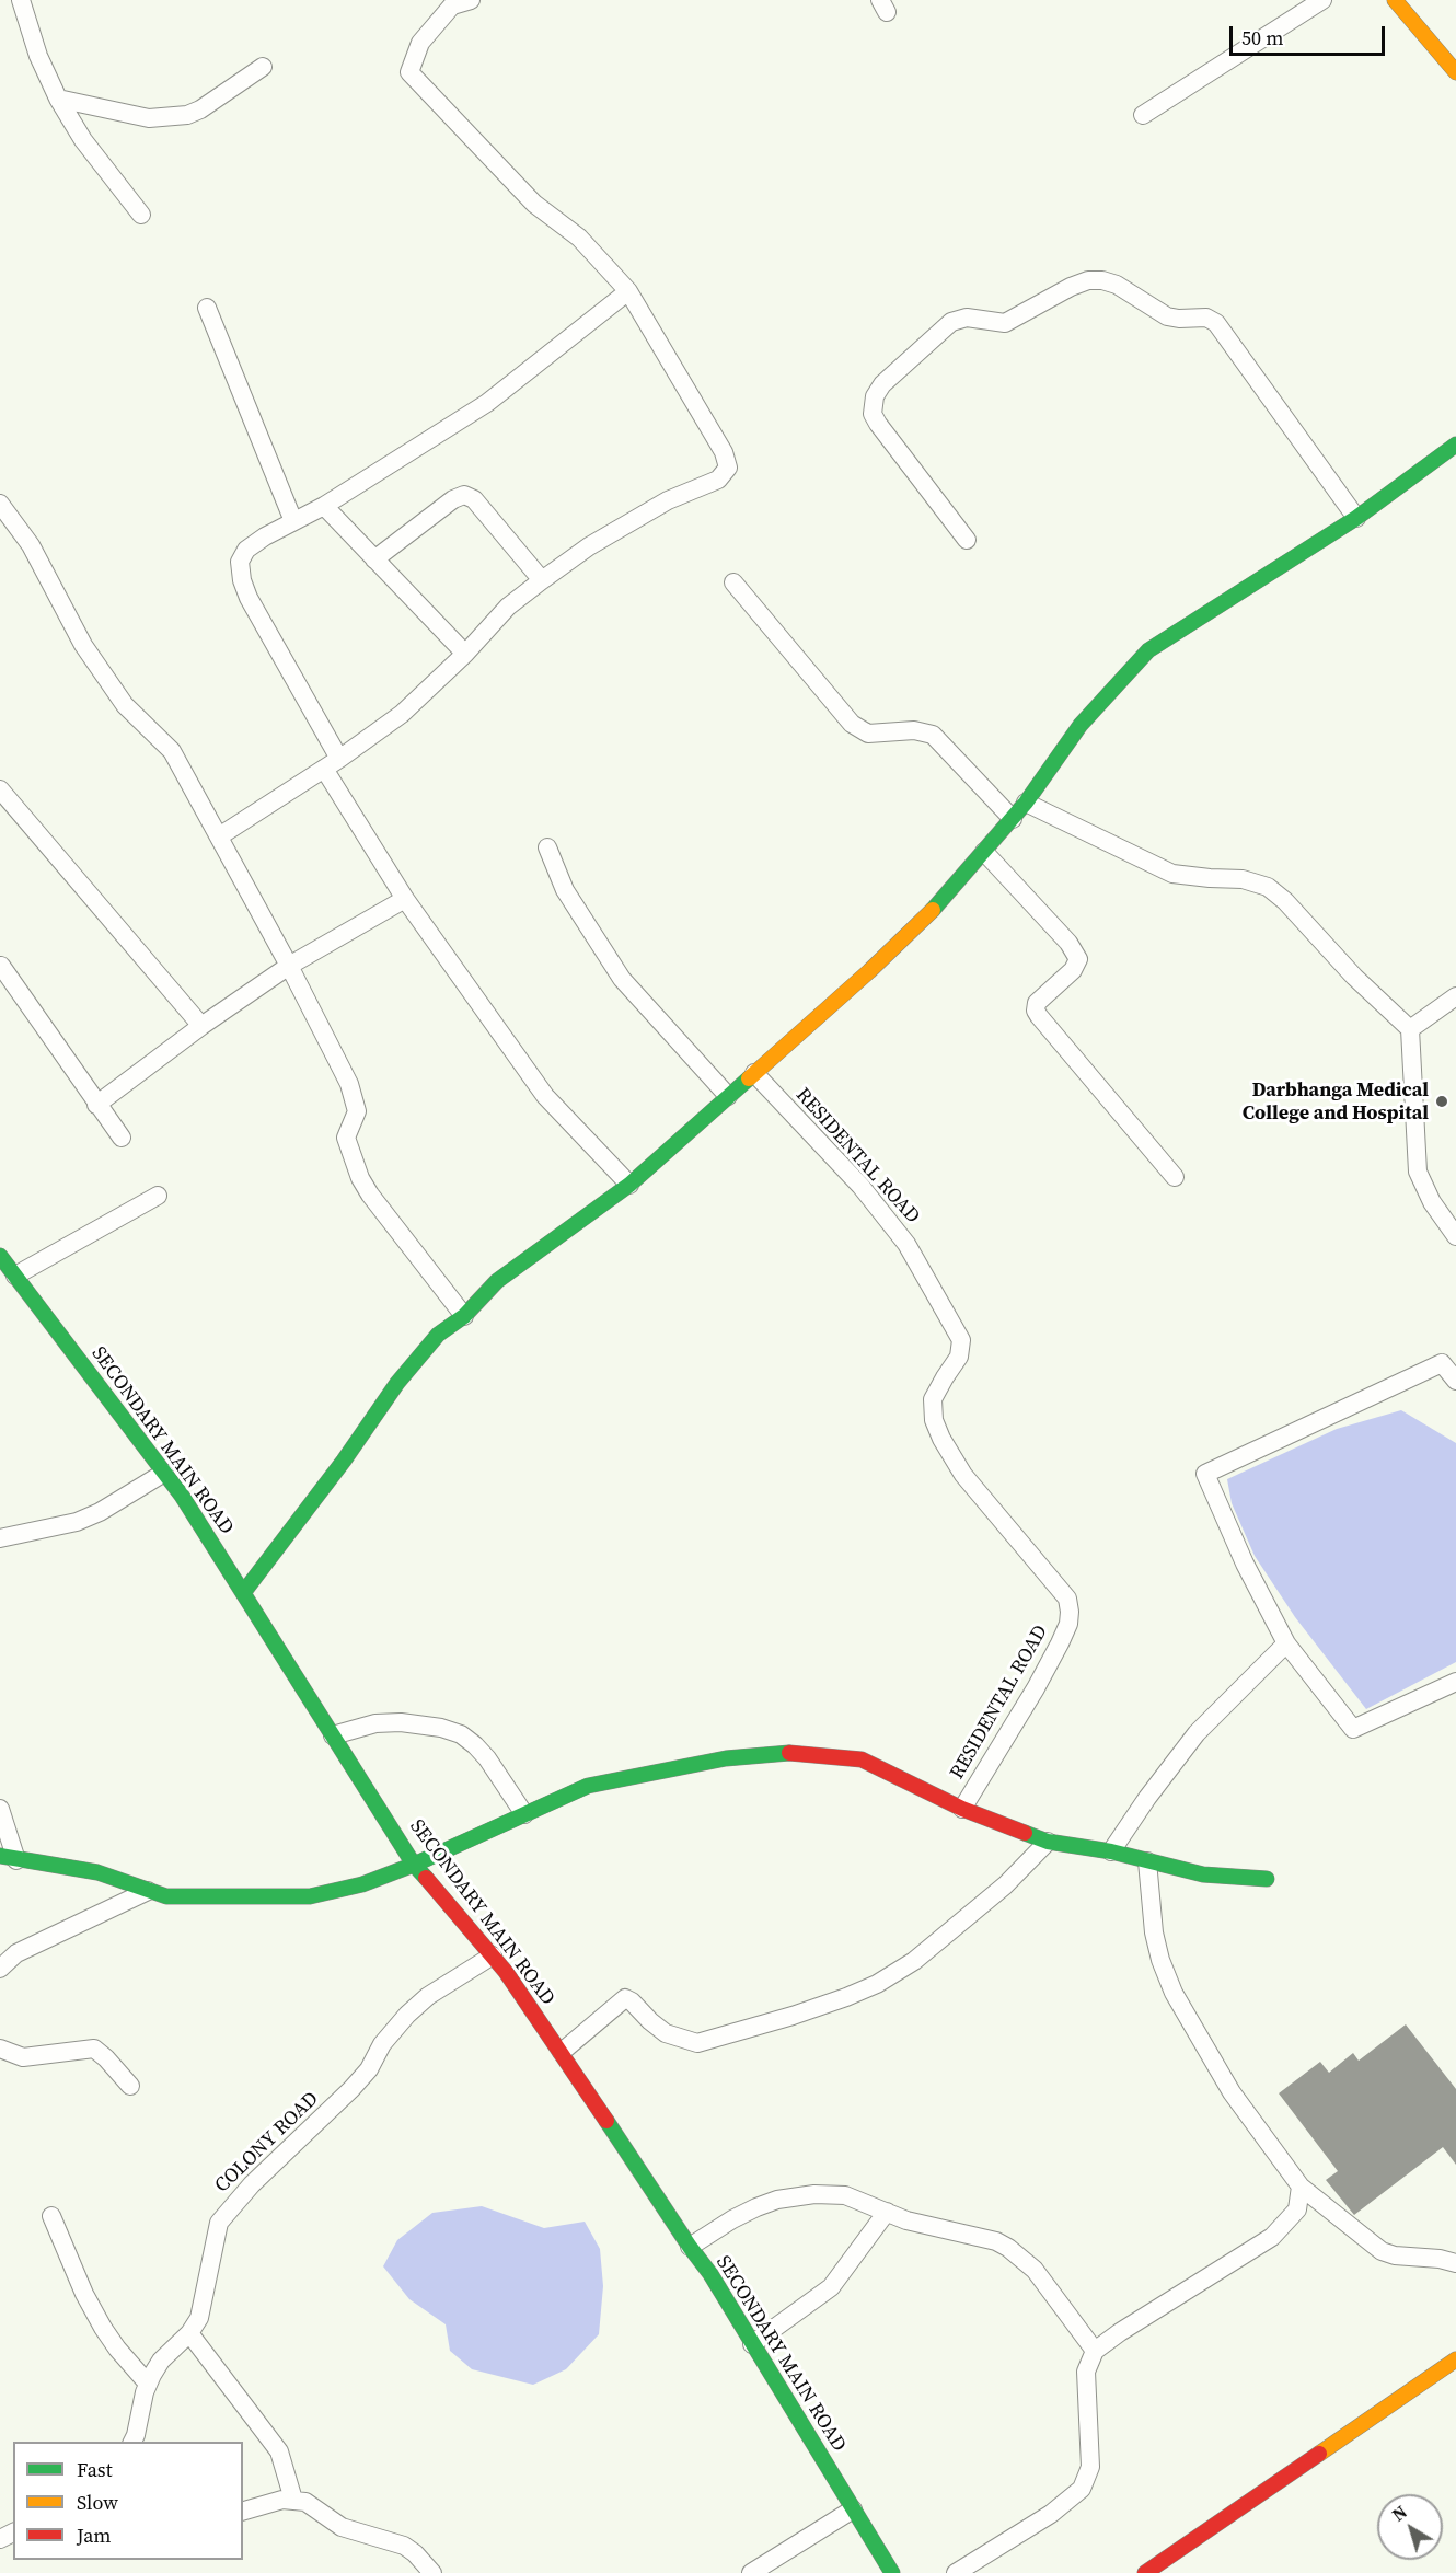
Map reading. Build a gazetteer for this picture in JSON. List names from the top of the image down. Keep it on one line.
{"streets":{"street":["RESIDENTAL ROAD","SECONDARY MAIN ROAD","COLONY ROAD"]},"crossings":[["SECONDARY MAIN ROAD","COLONY ROAD"]],"places":["Darbhanga Medical College and Hospital"],"legend":["Fast","Slow","Jam"],"scale_bar":"50 m","north":"top left"}
